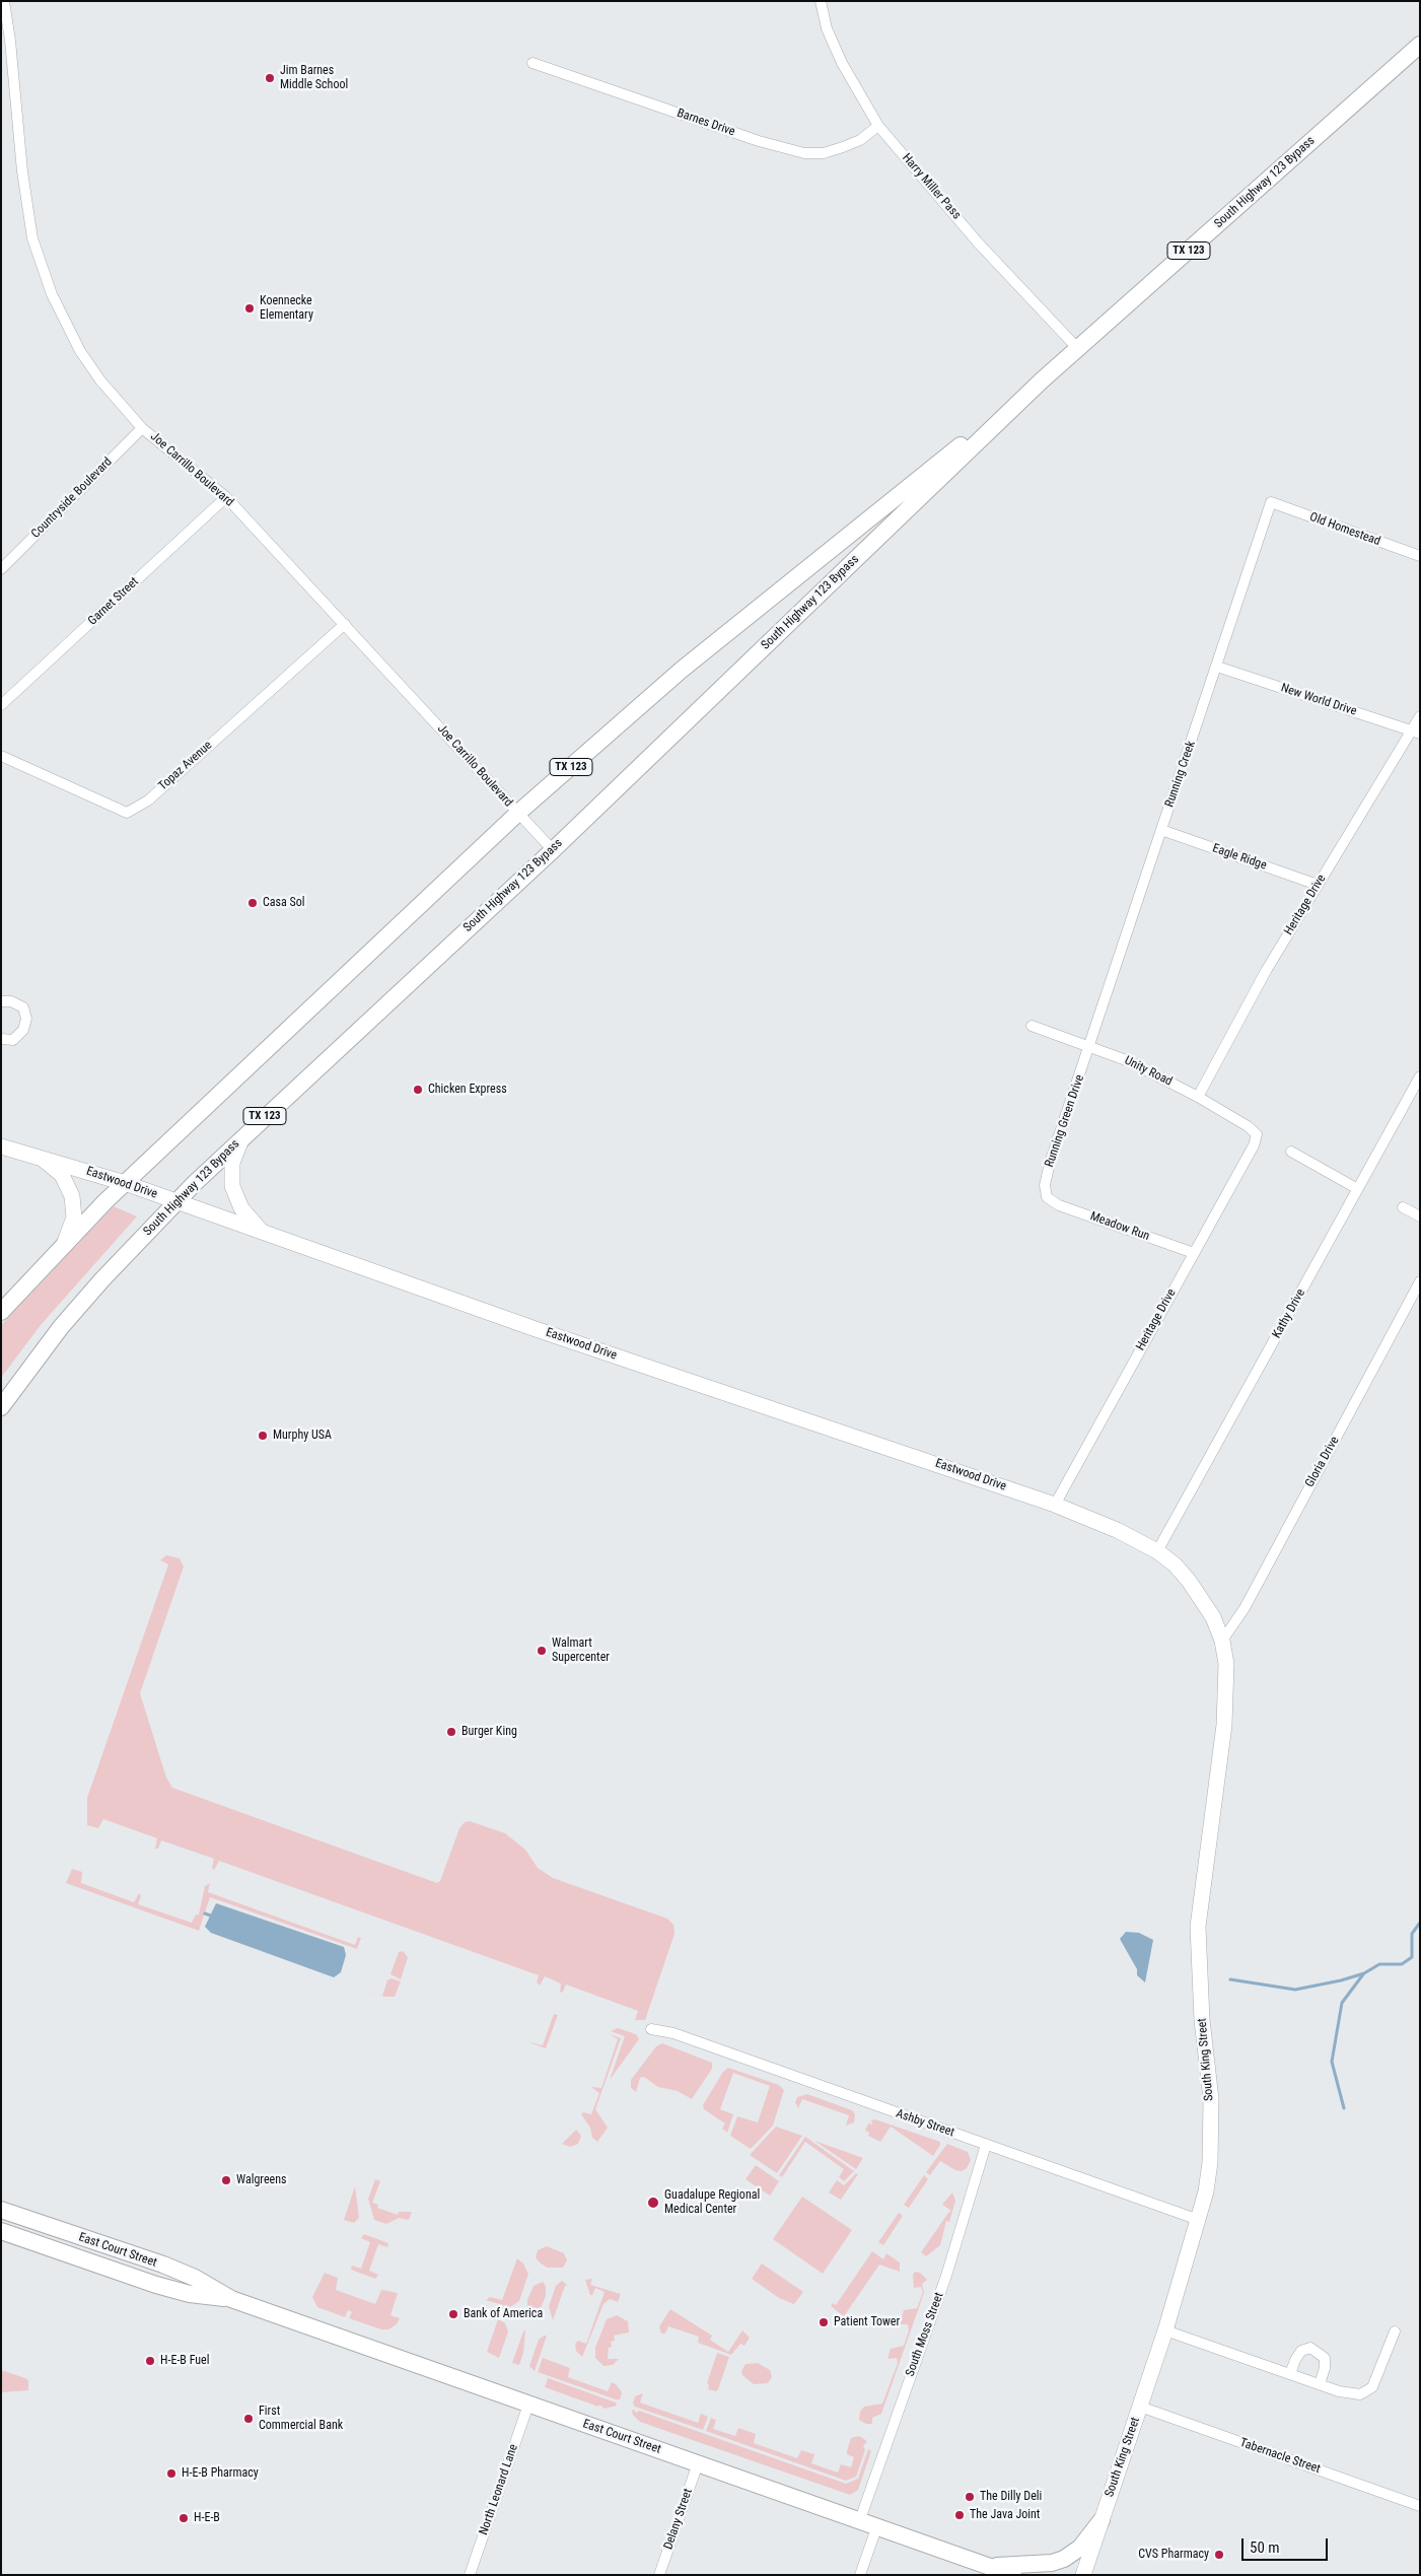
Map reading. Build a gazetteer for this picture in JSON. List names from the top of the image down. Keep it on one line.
{"streets":{"main road":["South Highway 123 Bypass","TX 123","Eastwood Drive","South King Street","East Court Street"],"street":["Barnes Drive","Harry Miller Pass","Joe Carrillo Boulevard","Countryside Boulevard","Old Homestead","Garnet Street","New World Drive","Topaz Avenue","Running Creek","Eagle Ridge","Heritage Drive","Unity Road","Running Green Drive","Meadow Run","Kathy Drive","Gloria Drive","Ashby Street","South Moss Street","Tabernacle Street","North Leonard Lane","Delany Street"]},"crossings":[["Barnes Drive","Harry Miller Pass"],["South Highway 123 Bypass","Harry Miller Pass"],["South Highway 123 Bypass","Joe Carrillo Boulevard"],["South Highway 123 Bypass","Eastwood Drive"],["Joe Carrillo Boulevard","Countryside Boulevard"],["Joe Carrillo Boulevard","Garnet Street"],["Joe Carrillo Boulevard","Topaz Avenue"],["Old Homestead","Running Creek"],["New World Drive","Running Creek"],["New World Drive","Heritage Drive"],["Running Creek","Eagle Ridge"],["Running Creek","Unity Road"],["Running Creek","Running Green Drive"],["Eagle Ridge","Heritage Drive"],["Heritage Drive","Unity Road"],["Heritage Drive","Eastwood Drive"],["Heritage Drive","Meadow Run"],["Unity Road","Running Green Drive"],["Running Green Drive","Meadow Run"],["Eastwood Drive","Kathy Drive"],["Eastwood Drive","South King Street"],["Kathy Drive","South King Street"],["Gloria Drive","South King Street"],["South King Street","Ashby Street"],["South King Street","Tabernacle Street"],["Ashby Street","South Moss Street"],["East Court Street","South Moss Street"],["East Court Street","North Leonard Lane"],["East Court Street","Delany Street"]],"places":["Jim Barnes Middle School","Koennecke Elementary","Casa Sol","Chicken Express","Murphy USA","Walmart Supercenter","Burger King","Walgreens","Guadalupe Regional Medical Center","Bank of America","Patient Tower","H-E-B Fuel","First Commercial Bank","H-E-B Pharmacy","The Dilly Deli","The Java Joint","H-E-B","CVS Pharmacy"],"scale_bar":"50 m"}
